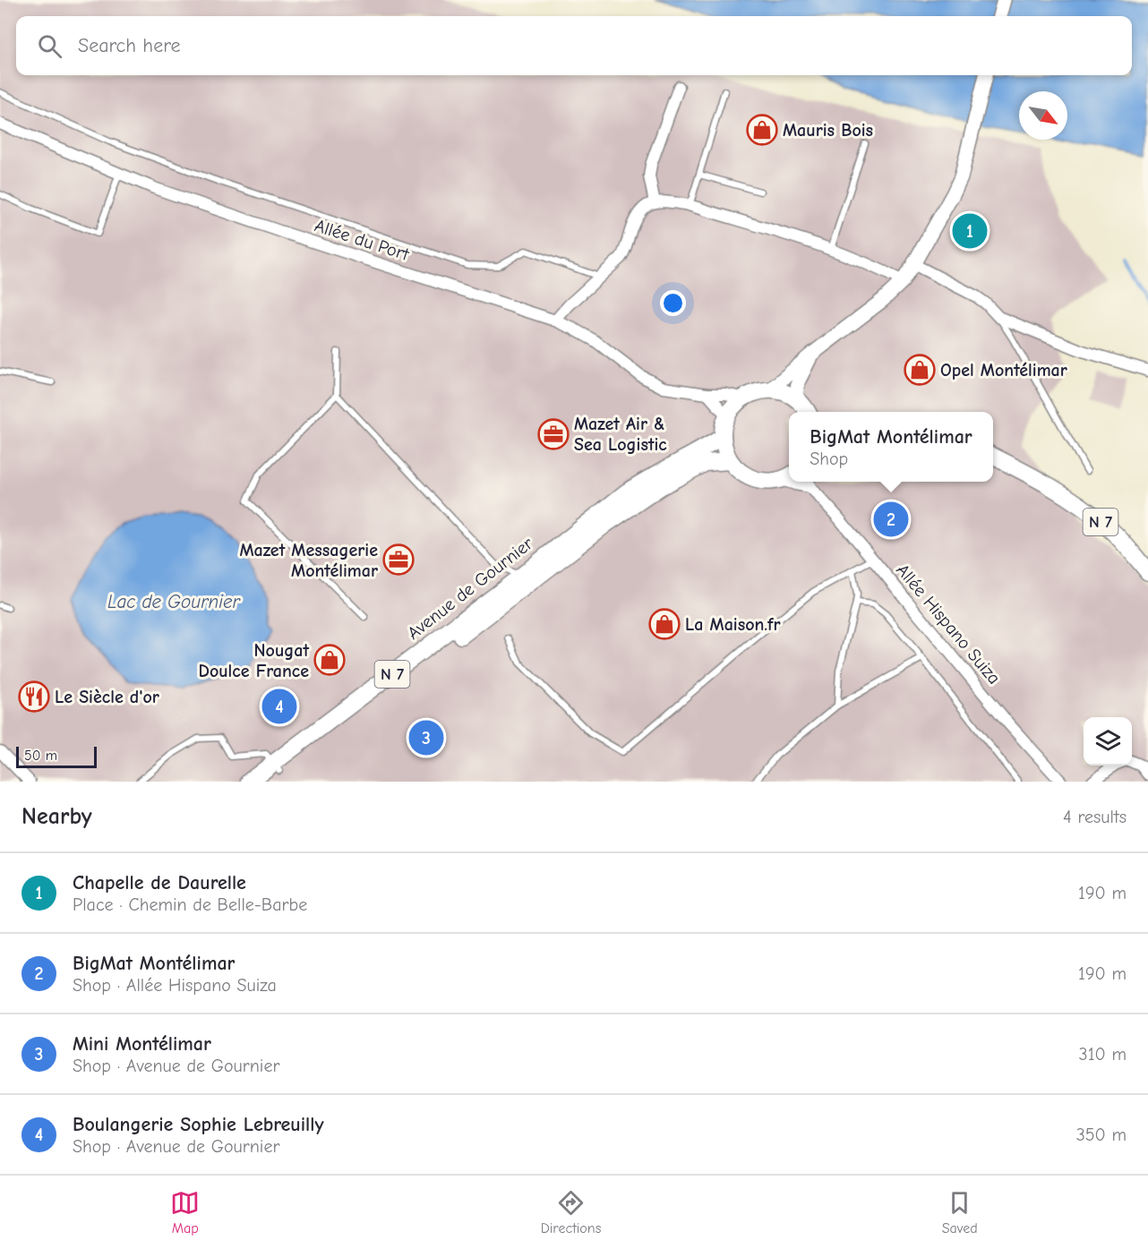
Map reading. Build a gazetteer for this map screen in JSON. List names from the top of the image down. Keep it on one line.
{"streets":{"main road":["N 7","Avenue de Gournier"],"street":["Allée du Port","Allée Hispano Suiza"]},"water":["Lac de Gournier"],"places":{"shop":["Mauris Bois","Opel Montélimar","La Maison.fr","Nougat Doulce France"],"office":["Mazet Air & Sea Logistic","Mazet Messagerie Montélimar"],"restaurant":["Le Siècle d'or"]},"scale_bar":"50 m","north":"bottom right","page":{"search":"Search here","pins":["1","2","4","3"],"popup":["BigMat Montélimar","Shop"],"scale":"50 m","heading":["Nearby","4 results"],"list":[{"mark":"1","name":"Chapelle de Daurelle","note":"Place · Chemin de Belle-Barbe","value":"190 m"},{"mark":"2","name":"BigMat Montélimar","note":"Shop · Allée Hispano Suiza","value":"190 m"},{"mark":"3","name":"Mini Montélimar","note":"Shop · Avenue de Gournier","value":"310 m"},{"mark":"4","name":"Boulangerie Sophie Lebreuilly","note":"Shop · Avenue de Gournier","value":"350 m"}],"nav":["Map","Directions","Saved"]}}
